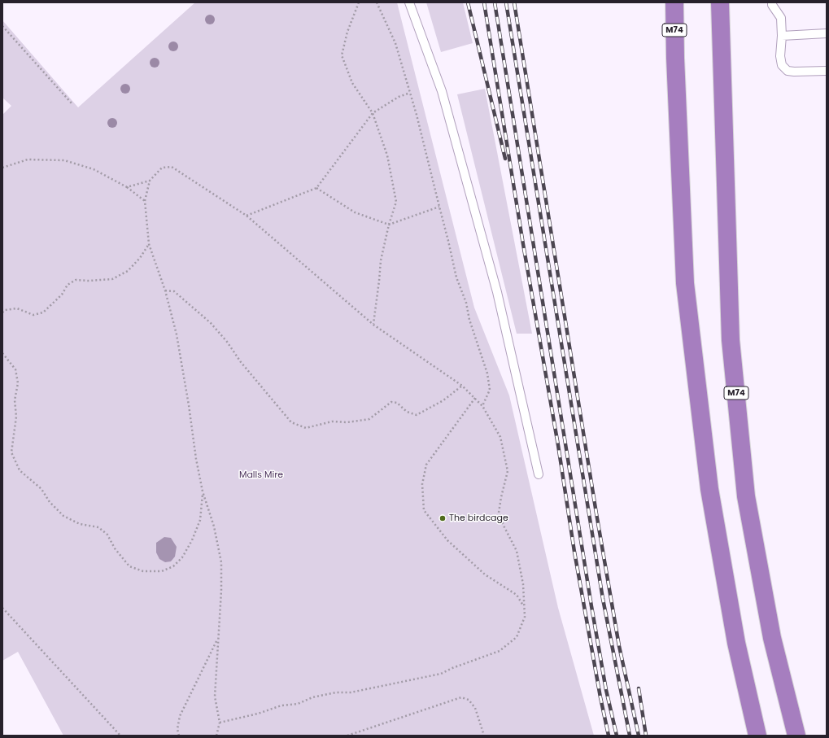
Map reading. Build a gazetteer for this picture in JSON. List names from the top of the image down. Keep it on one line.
{"streets":{"highway":["M74"]},"parks":["Malls Mire"],"places":["The birdcage"]}
